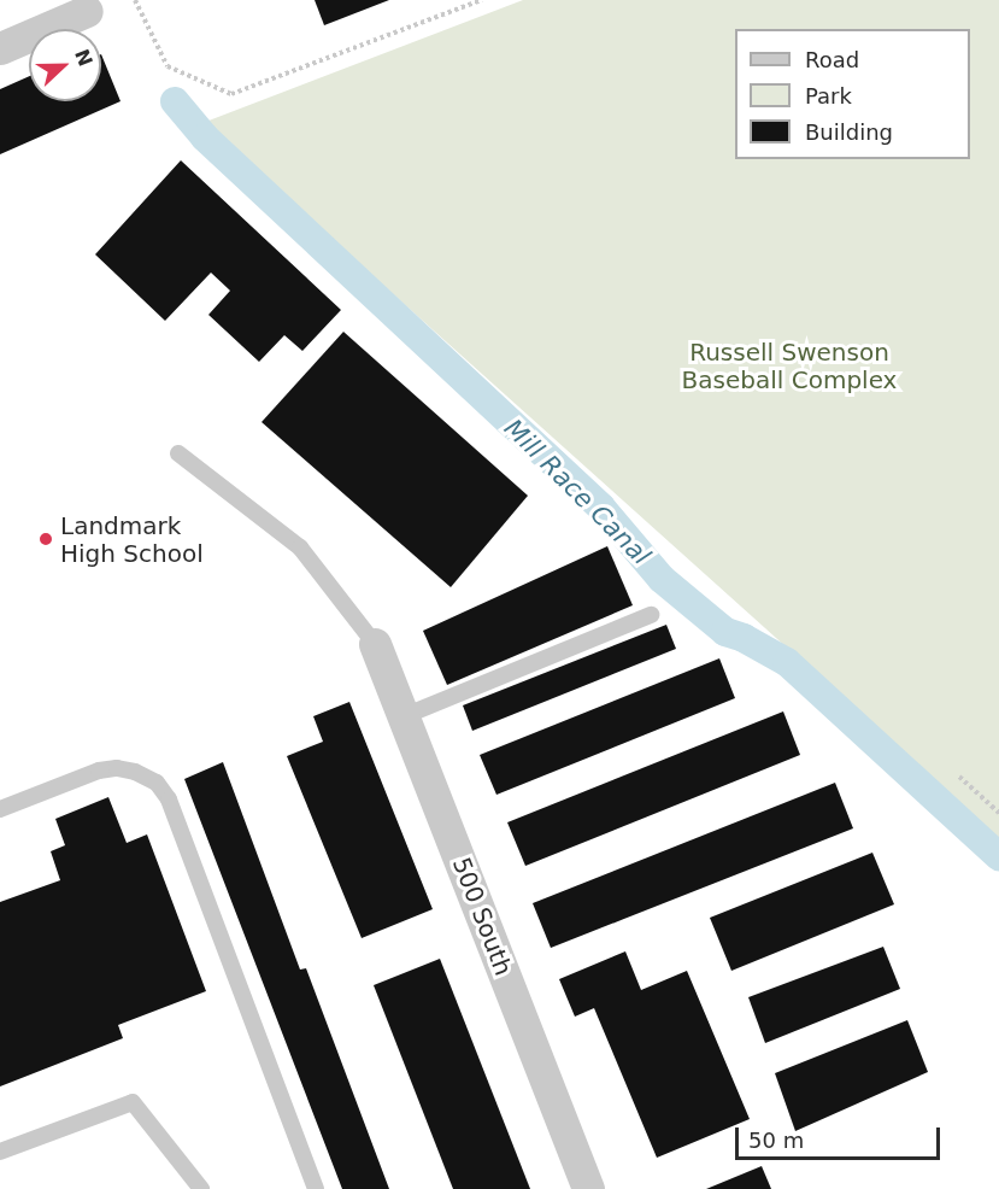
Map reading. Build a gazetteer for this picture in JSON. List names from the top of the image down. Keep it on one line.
{"streets":{"street":["500 South"]},"water":["Mill Race Canal"],"parks":["Russell Swenson Baseball Complex"],"places":["Landmark High School"],"legend":["Road","Park","Building"],"scale_bar":"50 m","north":"right"}
